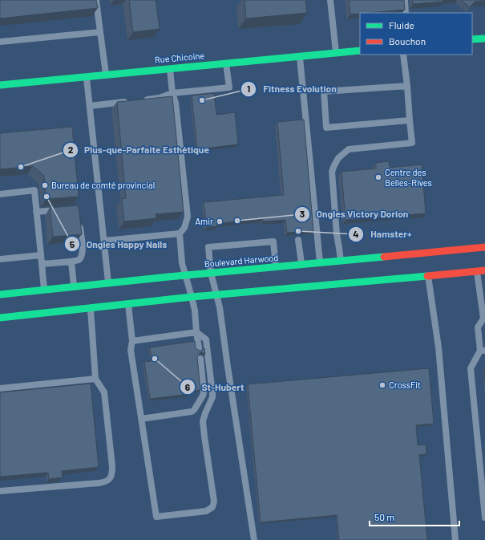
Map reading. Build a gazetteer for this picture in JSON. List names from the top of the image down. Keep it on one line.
{"streets":{"main road":["Rue Chicoine","Boulevard Harwood"]},"places":["Fitness Evolution","Plus-que-Parfaite Esthétique","Centre des Belles-Rives","Bureau de comté provincial","Ongles Happy Nails","Ongles Victory Dorion","Amir","Hamster+","St-Hubert","CrossFit"],"legend":["Fluide","Bouchon"],"scale_bar":"50 m"}
